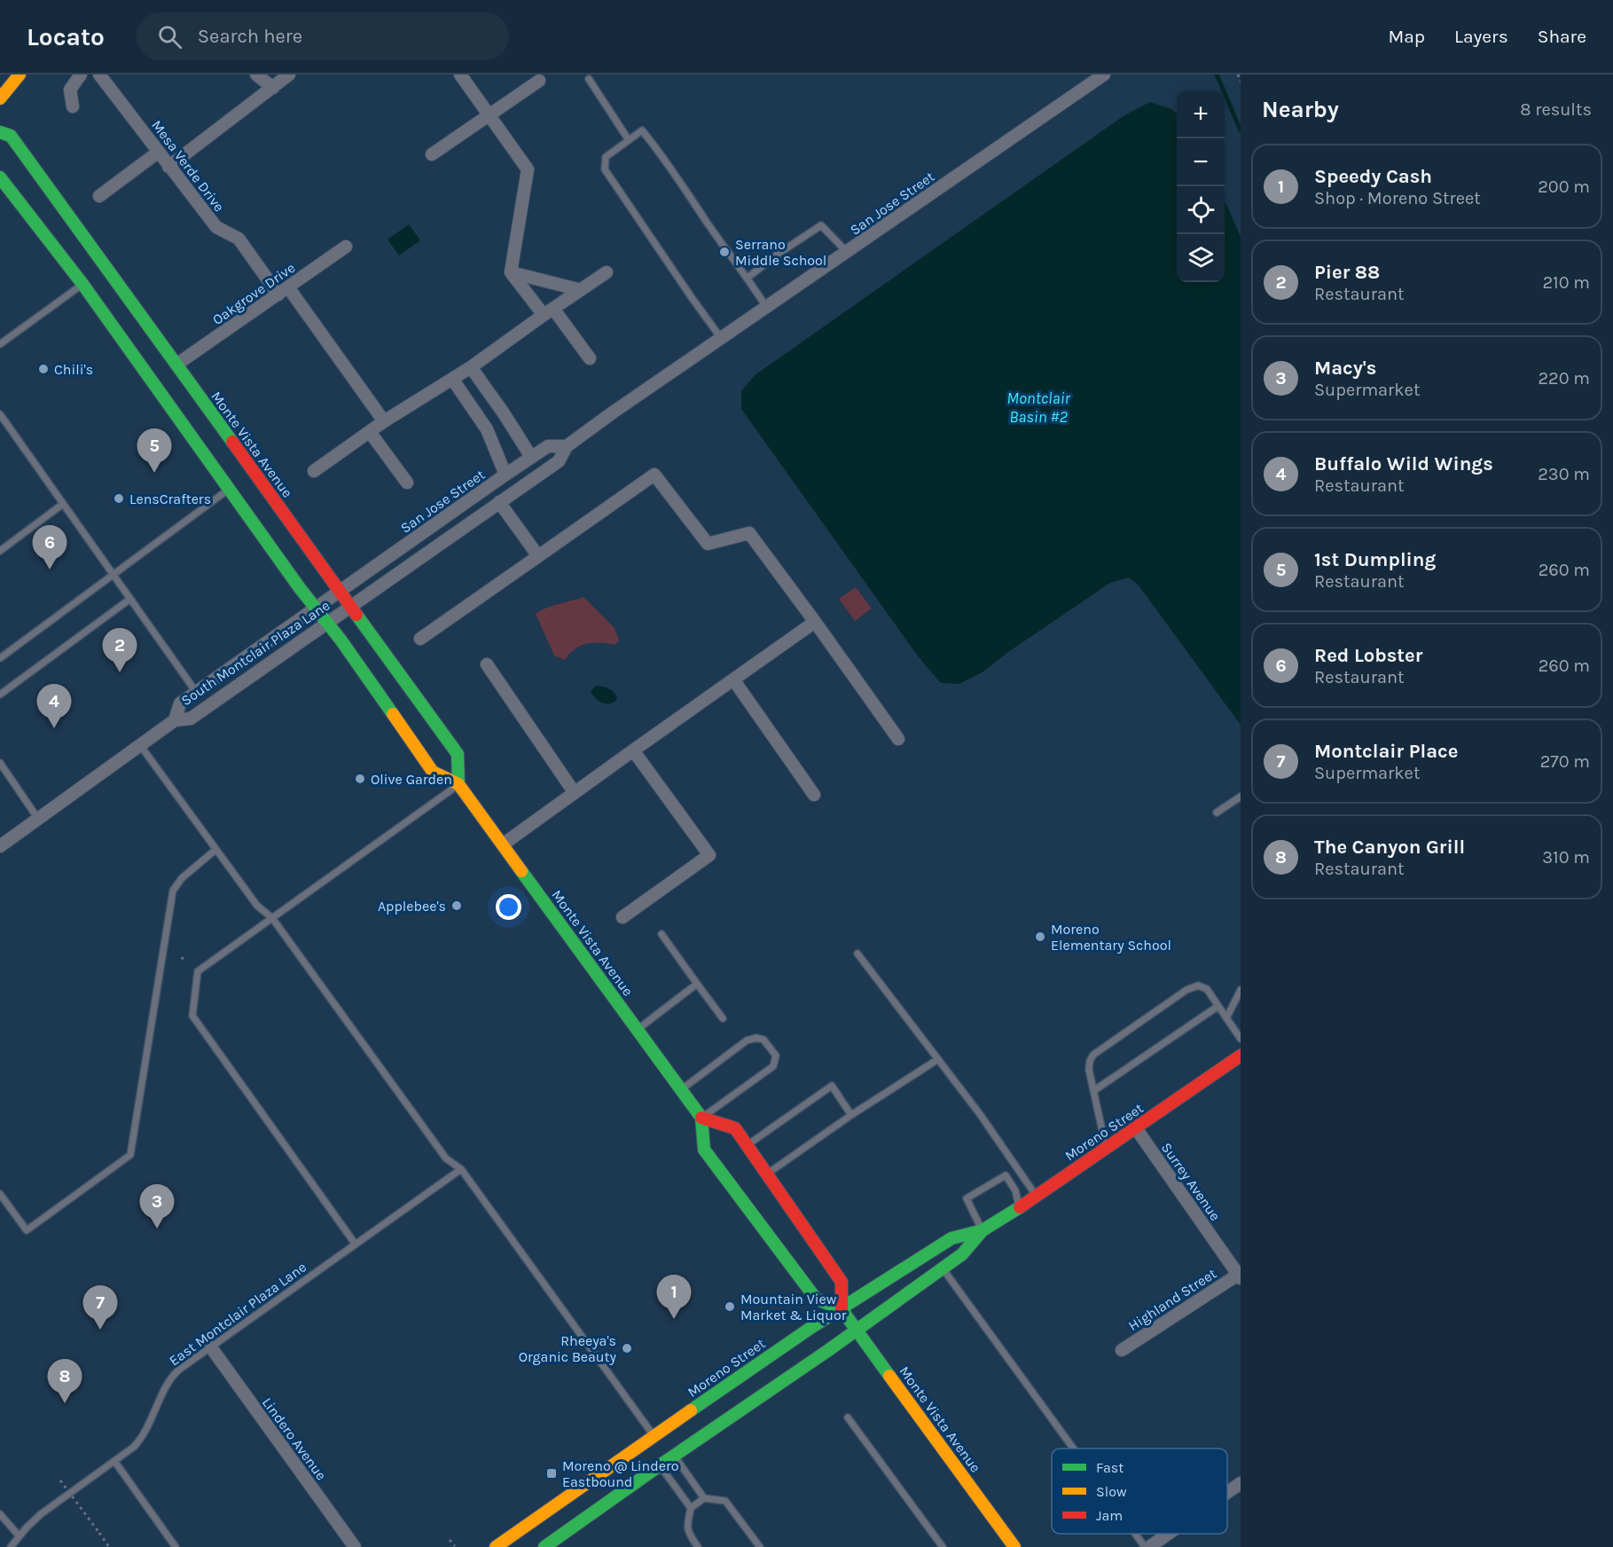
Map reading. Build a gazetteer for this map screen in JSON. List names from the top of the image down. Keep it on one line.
{"streets":{"main road":["Monte Vista Avenue","Moreno Street"],"street":["Mesa Verde Drive","San Jose Street","Oakgrove Drive","South Montclair Plaza Lane","Surrey Avenue","Highland Street","Lindero Avenue"],"lane":["East Montclair Plaza Lane"]},"crossings":[["Mesa Verde Drive","Oakgrove Drive"],["San Jose Street","Monte Vista Avenue"],["San Jose Street","South Montclair Plaza Lane"],["Oakgrove Drive","Monte Vista Avenue"],["Monte Vista Avenue","South Montclair Plaza Lane"],["Monte Vista Avenue","Moreno Street"],["Moreno Street","Surrey Avenue"],["Surrey Avenue","Highland Street"],["East Montclair Plaza Lane","Lindero Avenue"]],"water":["Montclair Basin #2"],"places":{"other":["Serrano Middle School","Chili's","LensCrafters","Olive Garden","Applebee's","Moreno Elementary School","Mountain View Market & Liquor","Rheeya's Organic Beauty"],"transit":["Moreno @ Lindero Eastbound"]},"legend":["Fast","Slow","Jam"],"page":{"header":"Locato","search":"Search here","nav":["Map","Layers","Share"],"heading":["Nearby","8 results"],"map_buttons":["+","−"],"list":[{"mark":"1","name":"Speedy Cash","note":"Shop · Moreno Street","value":"200 m"},{"mark":"2","name":"Pier 88","note":"Restaurant","value":"210 m"},{"mark":"3","name":"Macy's","note":"Supermarket","value":"220 m"},{"mark":"4","name":"Buffalo Wild Wings","note":"Restaurant","value":"230 m"},{"mark":"5","name":"1st Dumpling","note":"Restaurant","value":"260 m"},{"mark":"6","name":"Red Lobster","note":"Restaurant","value":"260 m"},{"mark":"7","name":"Montclair Place","note":"Supermarket","value":"270 m"},{"mark":"8","name":"The Canyon Grill","note":"Restaurant","value":"310 m"}],"pins":["5","6","2","4","3","1","7","8"]}}
